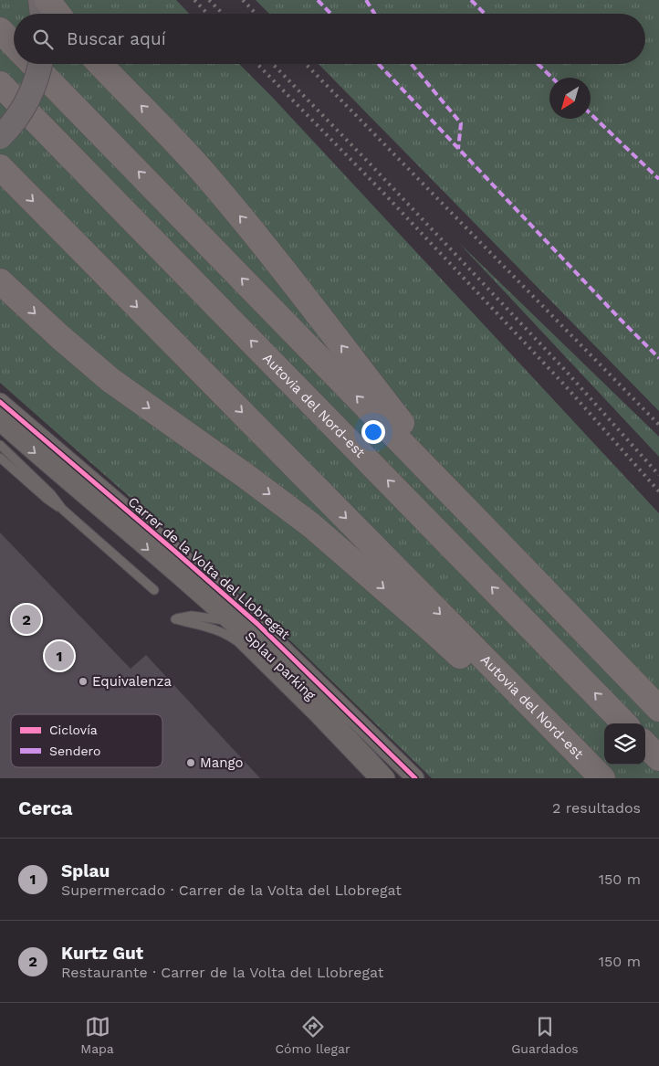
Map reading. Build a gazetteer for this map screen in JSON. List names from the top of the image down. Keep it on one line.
{"streets":{"highway":["Autovia del Nord-est"],"street":["Carrer de la Volta del Llobregat"],"lane":["Splau parking"]},"crossings":[["Carrer de la Volta del Llobregat","Splau parking"]],"places":["Equivalenza","Mango"],"legend":["Ciclovía","Sendero"],"north":"bottom left","page":{"search":"Buscar aquí","pins":["2","1"],"heading":["Cerca","2 resultados"],"list":[{"mark":"1","name":"Splau","note":"Supermercado · Carrer de la Volta del Llobregat","value":"150 m"},{"mark":"2","name":"Kurtz Gut","note":"Restaurante · Carrer de la Volta del Llobregat","value":"150 m"}],"nav":["Mapa","Cómo llegar","Guardados"]}}
